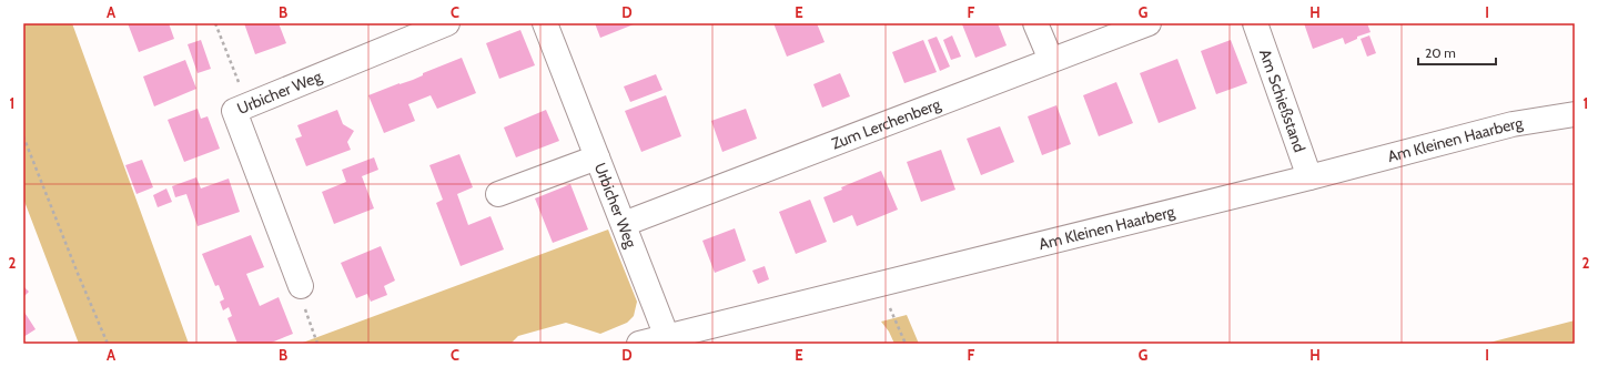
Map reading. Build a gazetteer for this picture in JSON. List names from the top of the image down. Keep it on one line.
{"streets":{"street":["Urbicher Weg","Am Schießstand","Zum Lerchenberg","Am Kleinen Haarberg"]},"crossings":[["Urbicher Weg","Zum Lerchenberg"],["Urbicher Weg","Am Kleinen Haarberg"],["Am Schießstand","Am Kleinen Haarberg"]],"scale_bar":"20 m","grid":{"columns":["A","B","C","D","E","F","G","H","I"],"rows":["1","2"]}}
